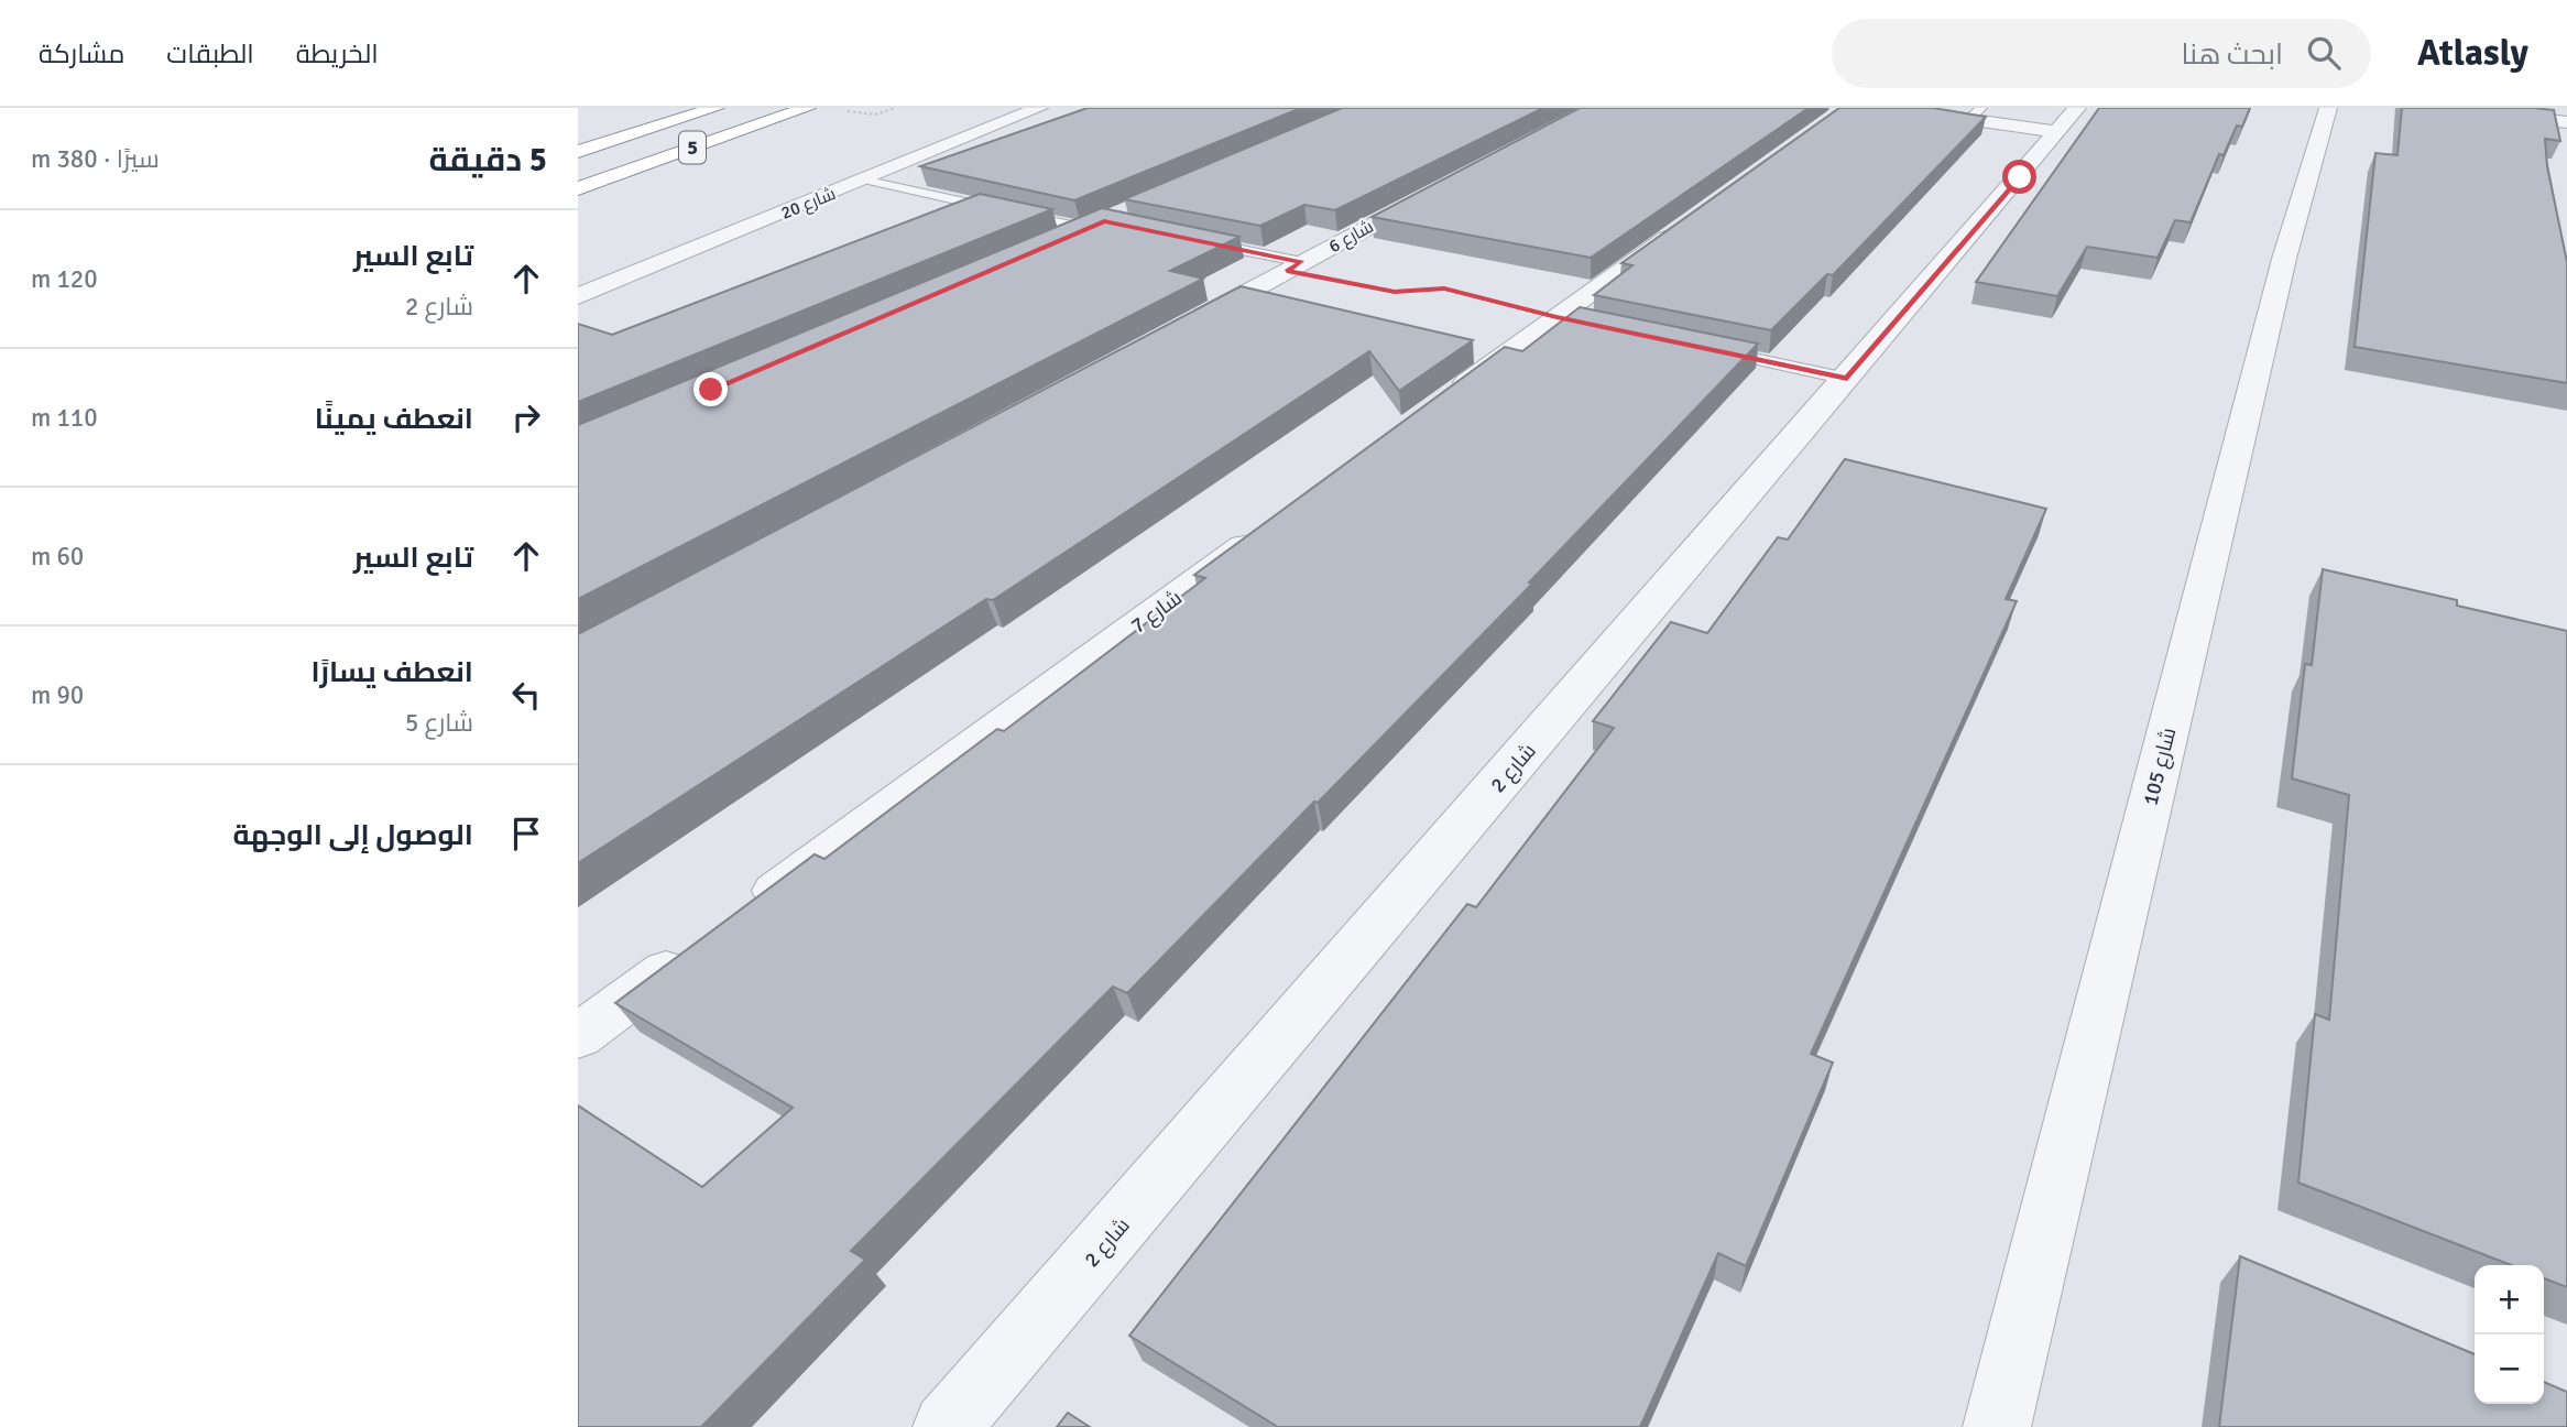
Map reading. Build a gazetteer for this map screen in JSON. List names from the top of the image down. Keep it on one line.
{"streets":{"highway":["5"],"street":["شارع 20","شارع 6","شارع 7","شارع 105","شارع 2"]},"page":{"header":"Atlasly","search":"ابحث هنا","nav":["الخريطة","الطبقات","مشاركة"],"heading":["5 دقيقة","سيرًا · 380 m"],"list":[["تابع السير","شارع 2","120 m"],["انعطف يمينًا","110 m"],["تابع السير","60 m"],["انعطف يسارًا","شارع 5","90 m"],"الوصول إلى الوجهة"],"map_buttons":["+","−"]}}
